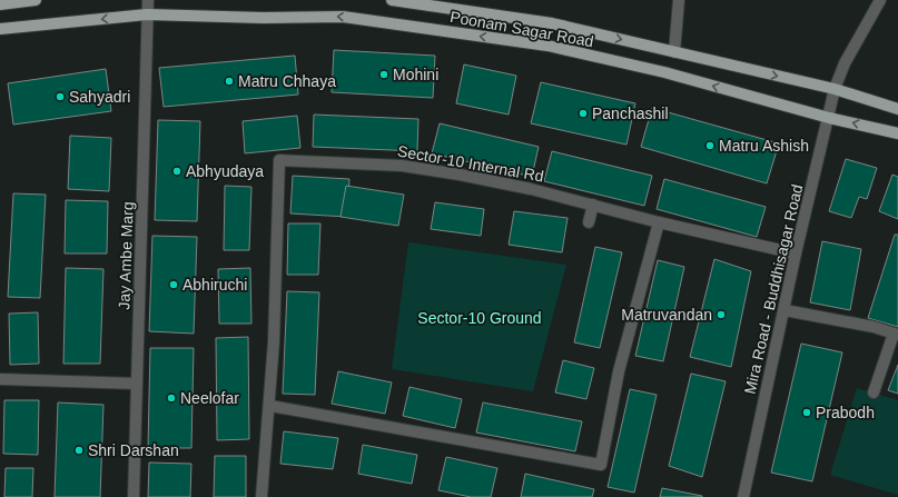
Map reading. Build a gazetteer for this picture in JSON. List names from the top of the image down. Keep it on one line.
{"streets":{"main road":["Poonam Sagar Road"],"street":["Sector-10 Internal Rd","Jay Ambe Marg","Mira Road - Buddhisagar Road"]},"crossings":[["Poonam Sagar Road","Jay Ambe Marg"],["Poonam Sagar Road","Mira Road - Buddhisagar Road"],["Sector-10 Internal Rd","Mira Road - Buddhisagar Road"]],"parks":["Sector-10 Ground"],"places":["Mohini","Matru Chhaya","Sahyadri","Panchashil","Matru Ashish","Abhyudaya","Abhiruchi","Matruvandan","Neelofar","Prabodh","Shri Darshan"]}
